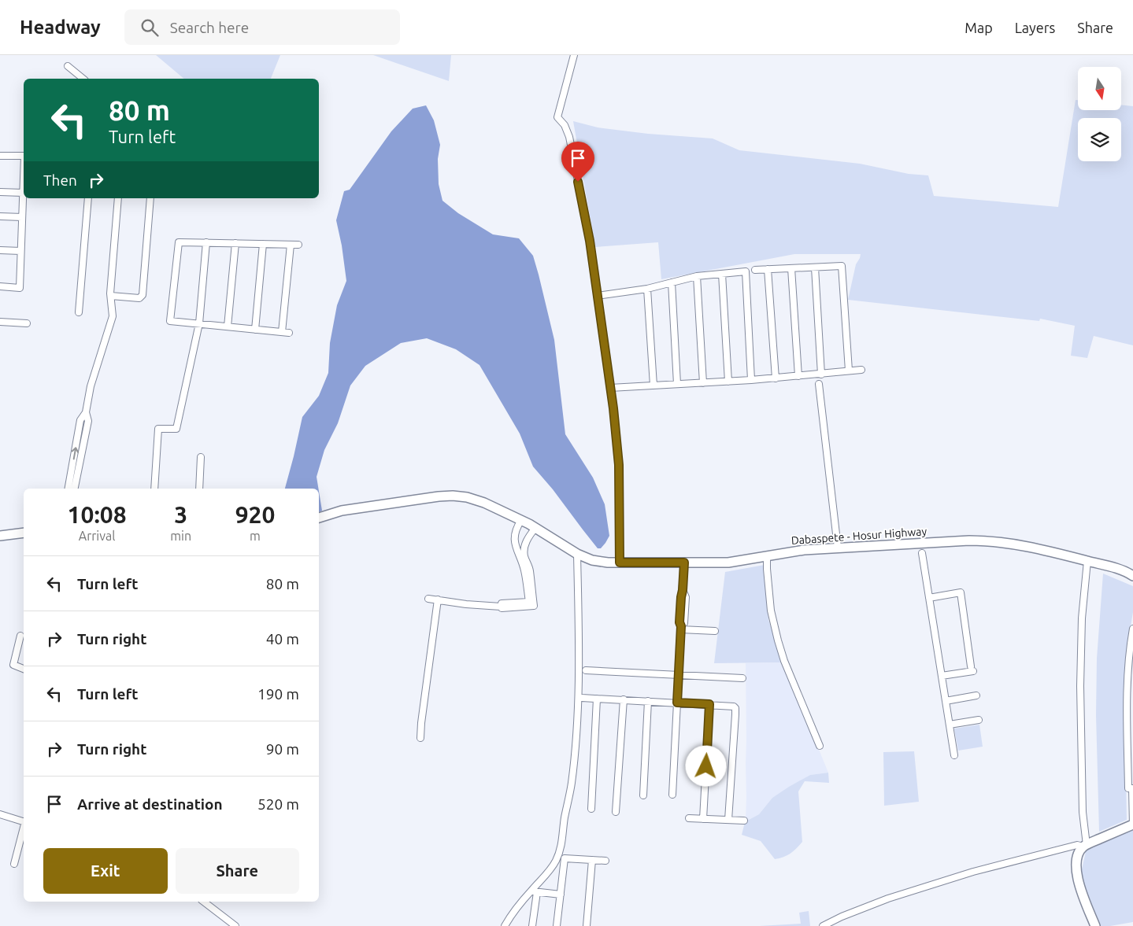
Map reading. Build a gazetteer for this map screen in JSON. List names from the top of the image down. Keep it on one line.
{"streets":{"highway":["Dabaspete - Hosur Highway"]},"north":"bottom","page":{"header":"Headway","search":"Search here","nav":["Map","Layers","Share"],"turn":["80 m","Turn left"],"then":"Then","eta":["10:08","Arrival","3","min","920","m"],"list":[{"name":"Turn left","value":"80 m"},{"name":"Turn right","value":"40 m"},{"name":"Turn left","value":"190 m"},{"name":"Turn right","value":"90 m"},{"name":"Arrive at destination","value":"520 m"}],"buttons":["Exit","Share"]}}
